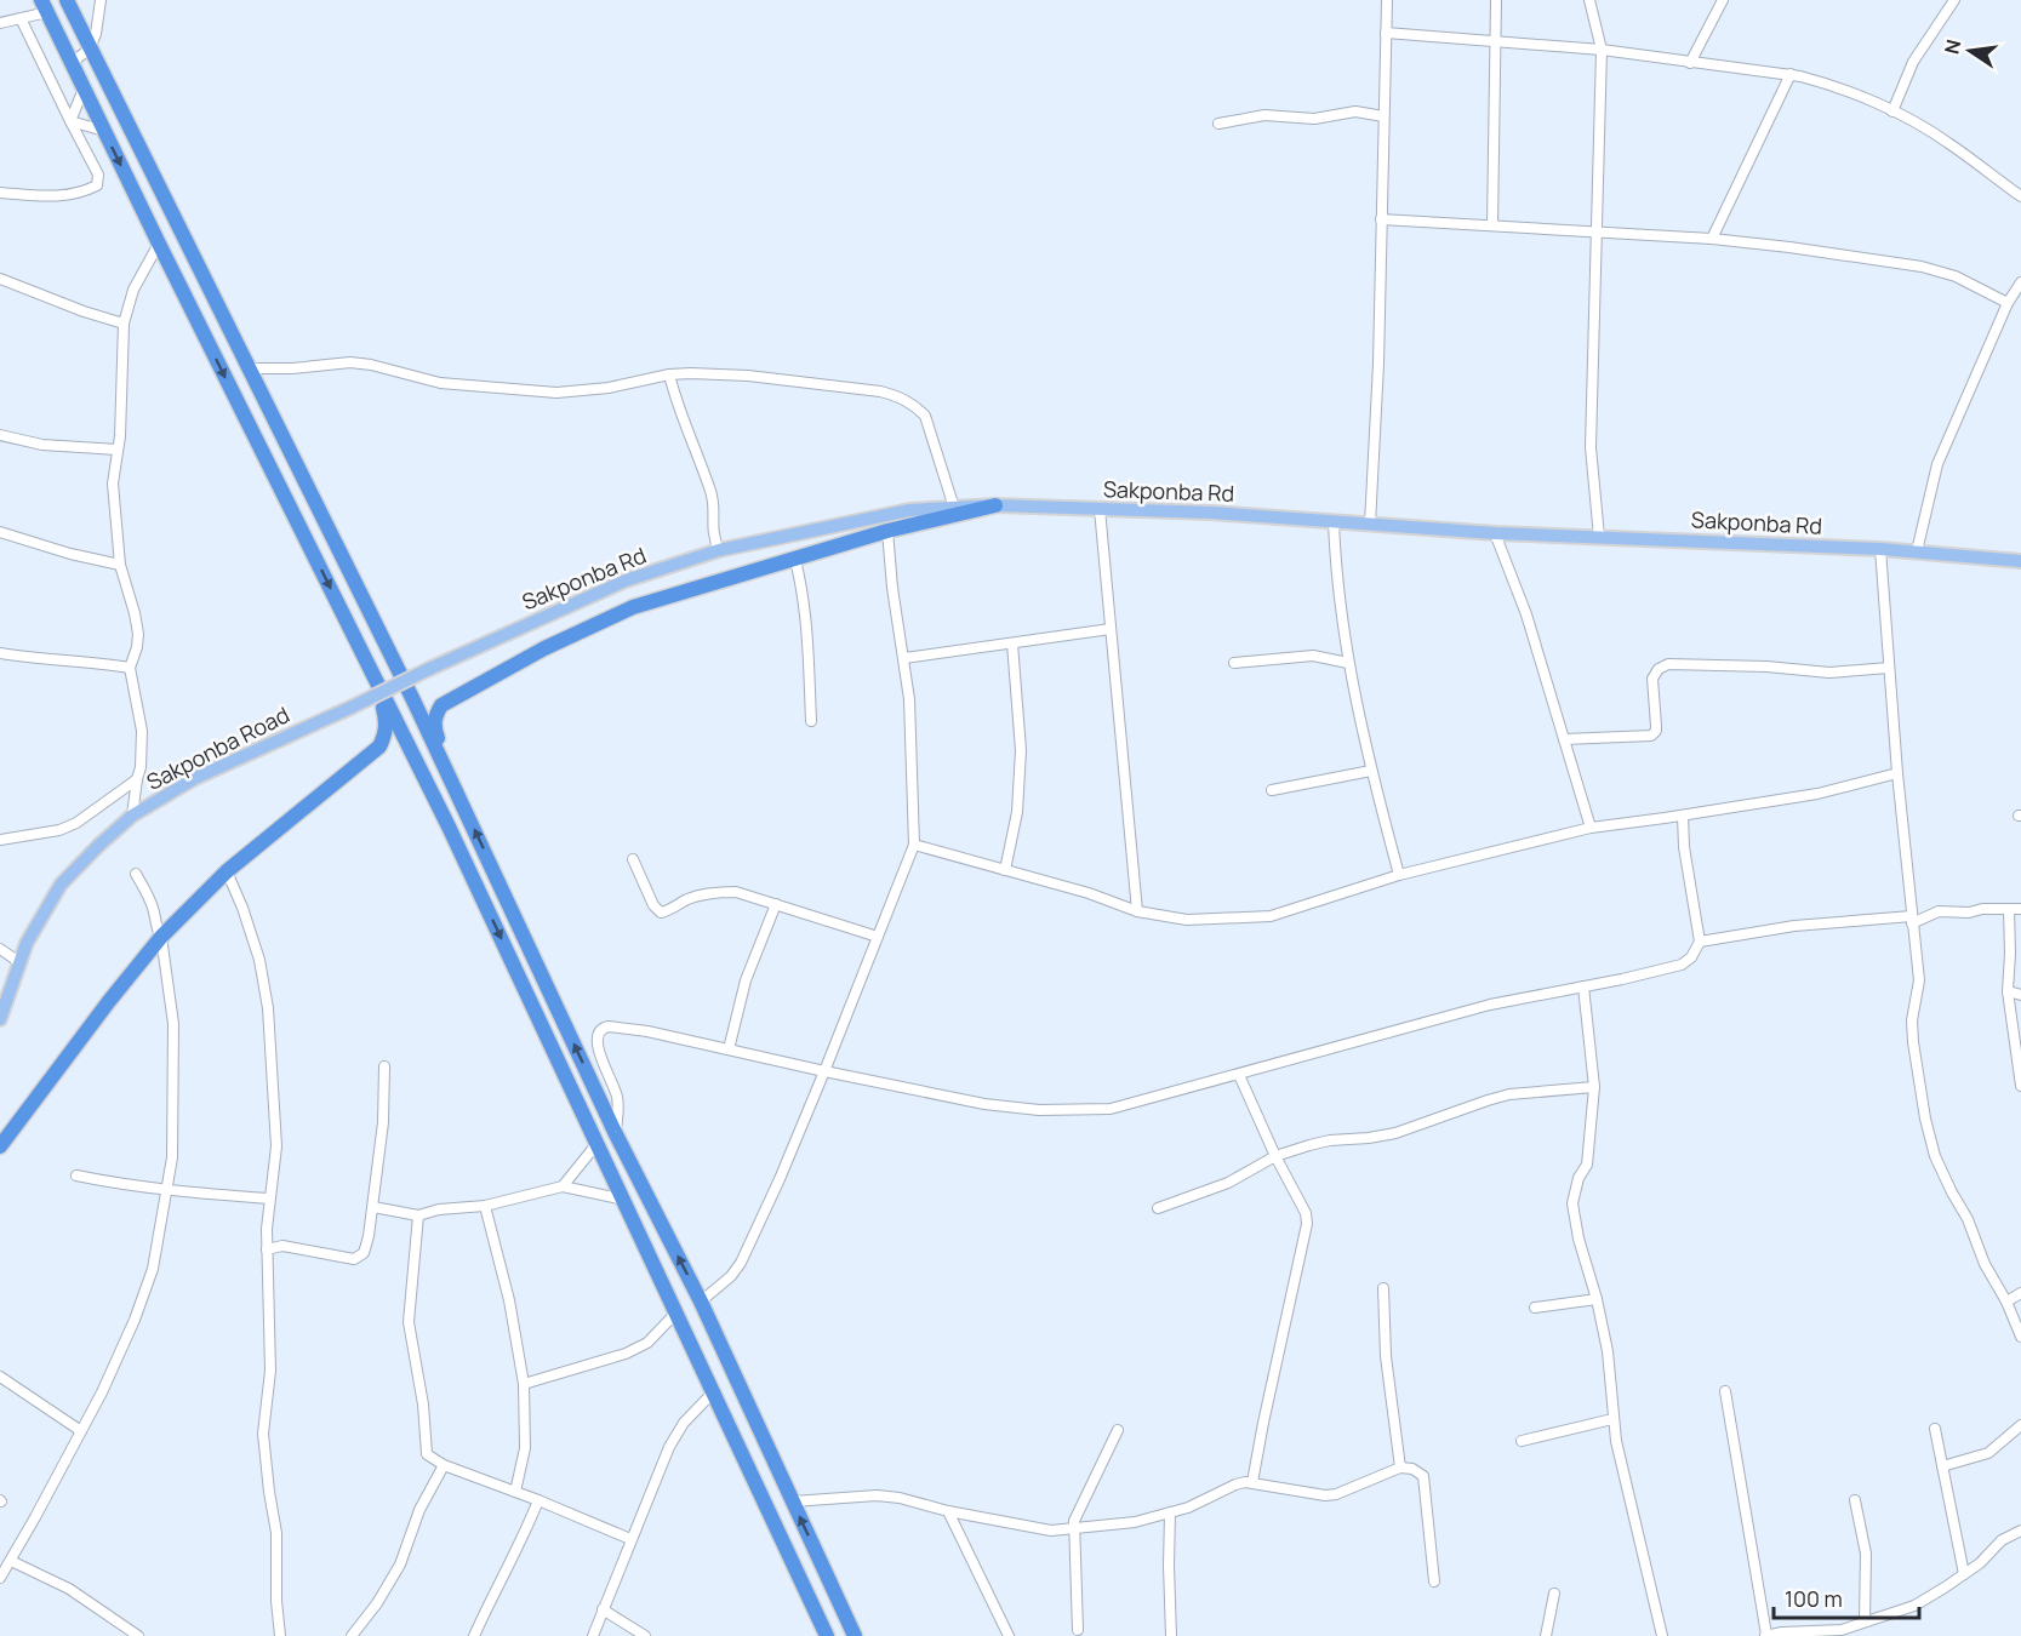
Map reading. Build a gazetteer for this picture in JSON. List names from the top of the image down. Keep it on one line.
{"streets":{"main road":["Sakponba Rd","Sakponba Road"]},"crossings":[["Sakponba Rd","Sakponba Road"]],"scale_bar":"100 m","north":"left"}
